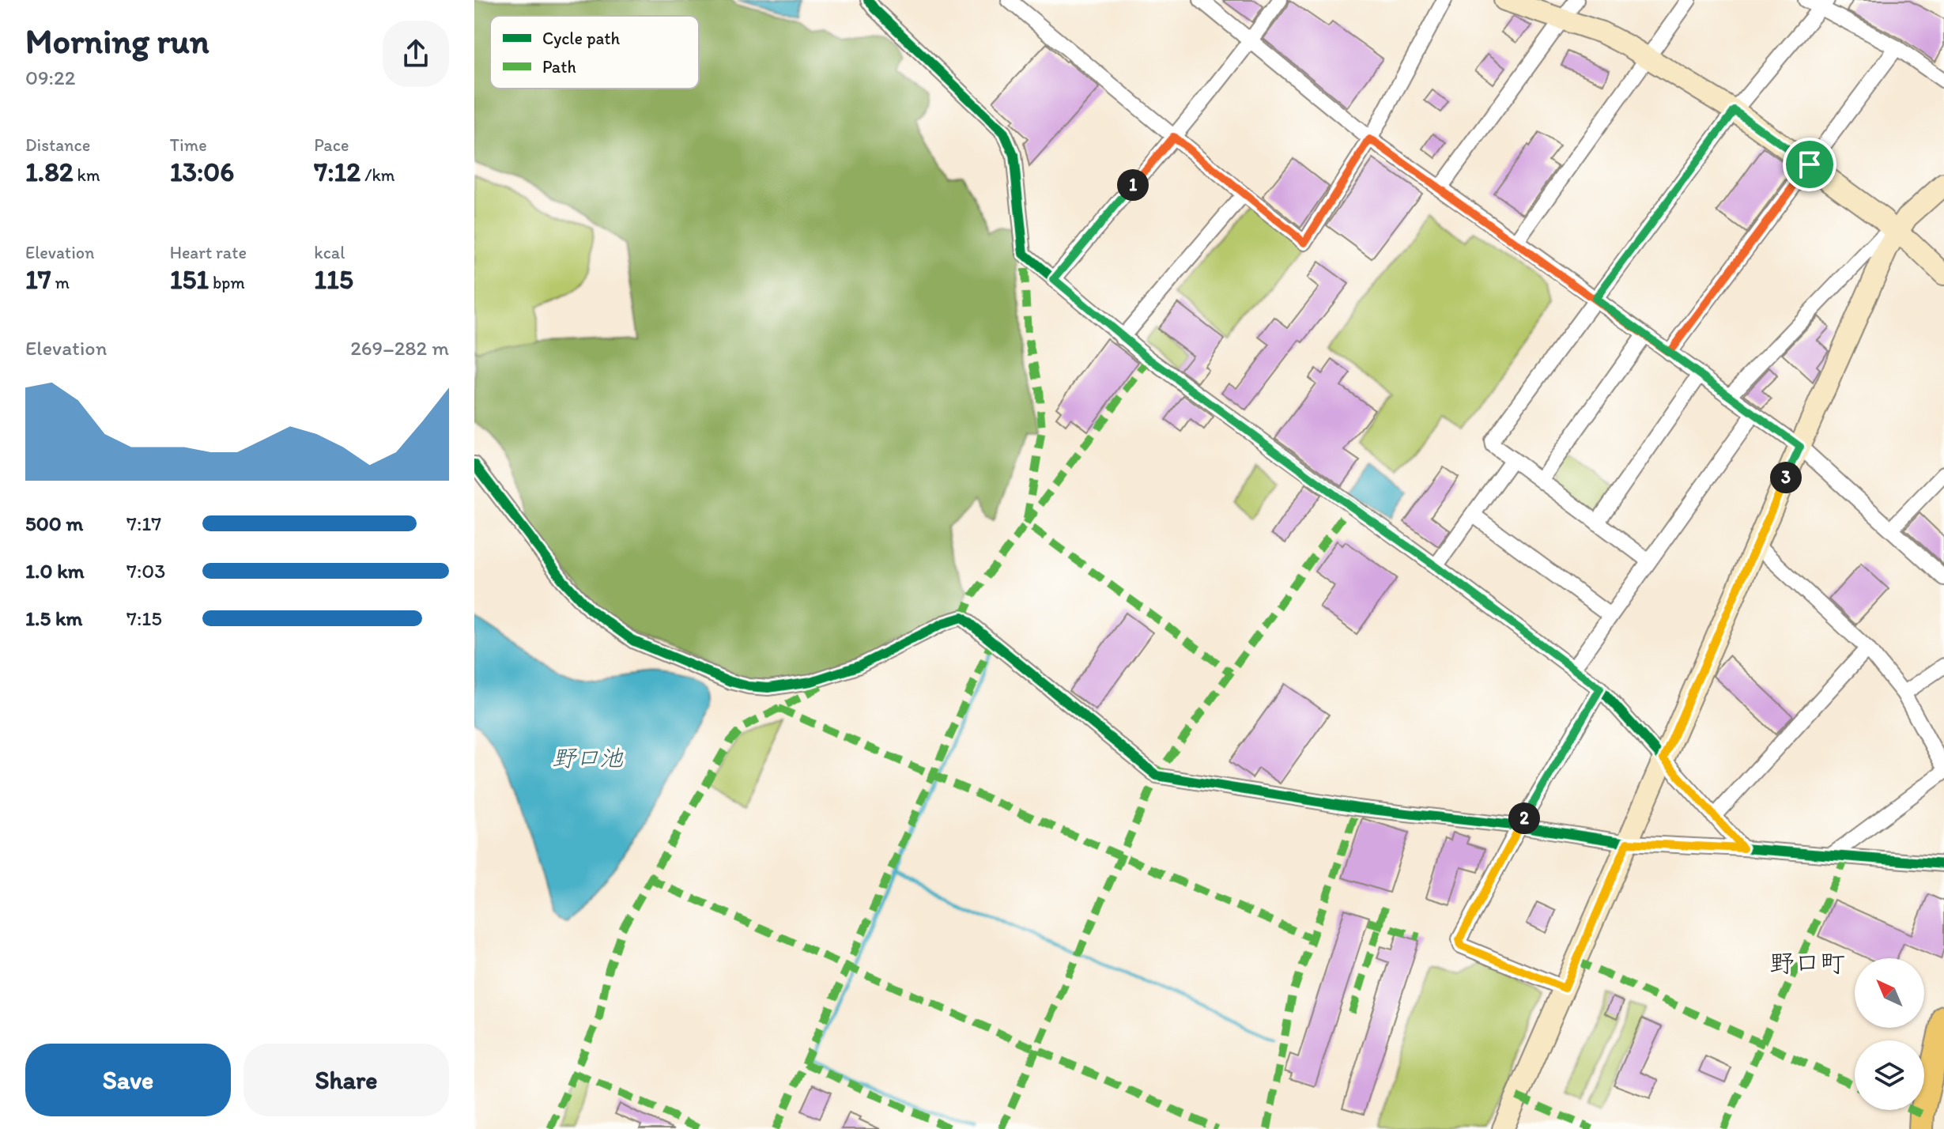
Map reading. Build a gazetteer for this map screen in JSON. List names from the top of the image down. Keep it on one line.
{"districts":["野口町"],"water":["野口池"],"legend":["Cycle path","Path"],"north":"top left","page":{"heading":["Morning run","09:22"],"stats":[["Distance","1.82 km"],["Time","13:06"],["Pace","7:12 /km"],["Elevation","17 m"],["Heart rate","151 bpm"],["kcal","115"]],"pins":["1","3","2"],"chart":["Elevation","269–282 m"],"list":[{"name":"500 m","note":"7:17"},{"name":"1.0 km","note":"7:03"},{"name":"1.5 km","note":"7:15"}],"buttons":["Save","Share"]}}
